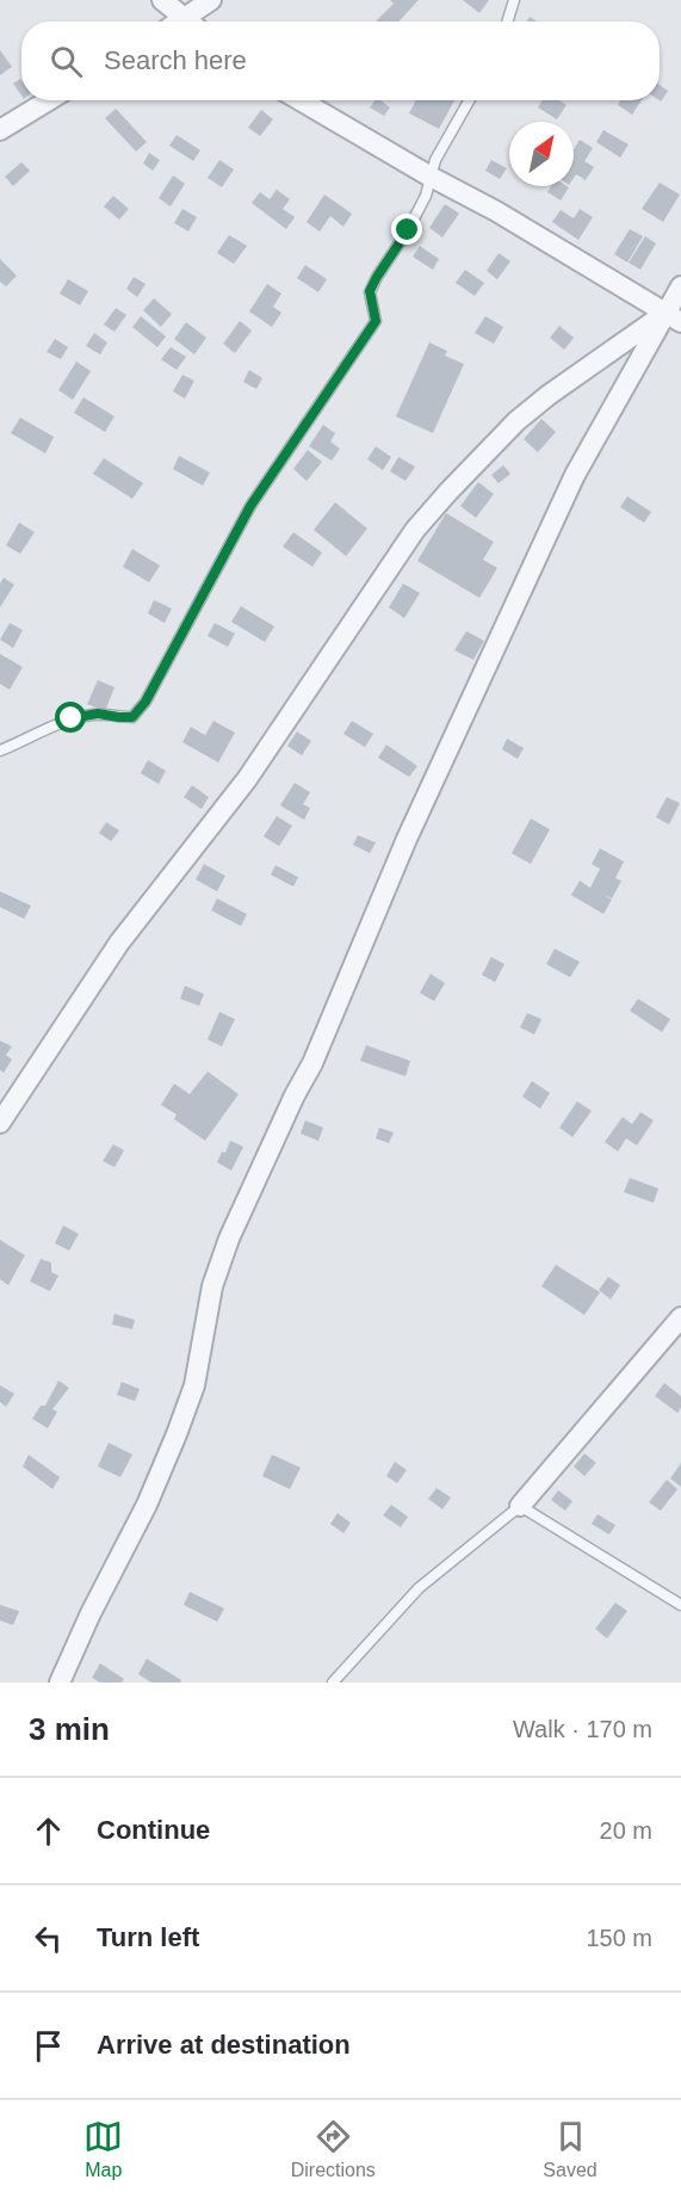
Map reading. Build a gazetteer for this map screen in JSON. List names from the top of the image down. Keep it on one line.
{"north":"top right","page":{"search":"Search here","heading":["3 min","Walk · 170 m"],"list":[["Continue","20 m"],["Turn left","150 m"],"Arrive at destination"],"nav":["Map","Directions","Saved"]}}
